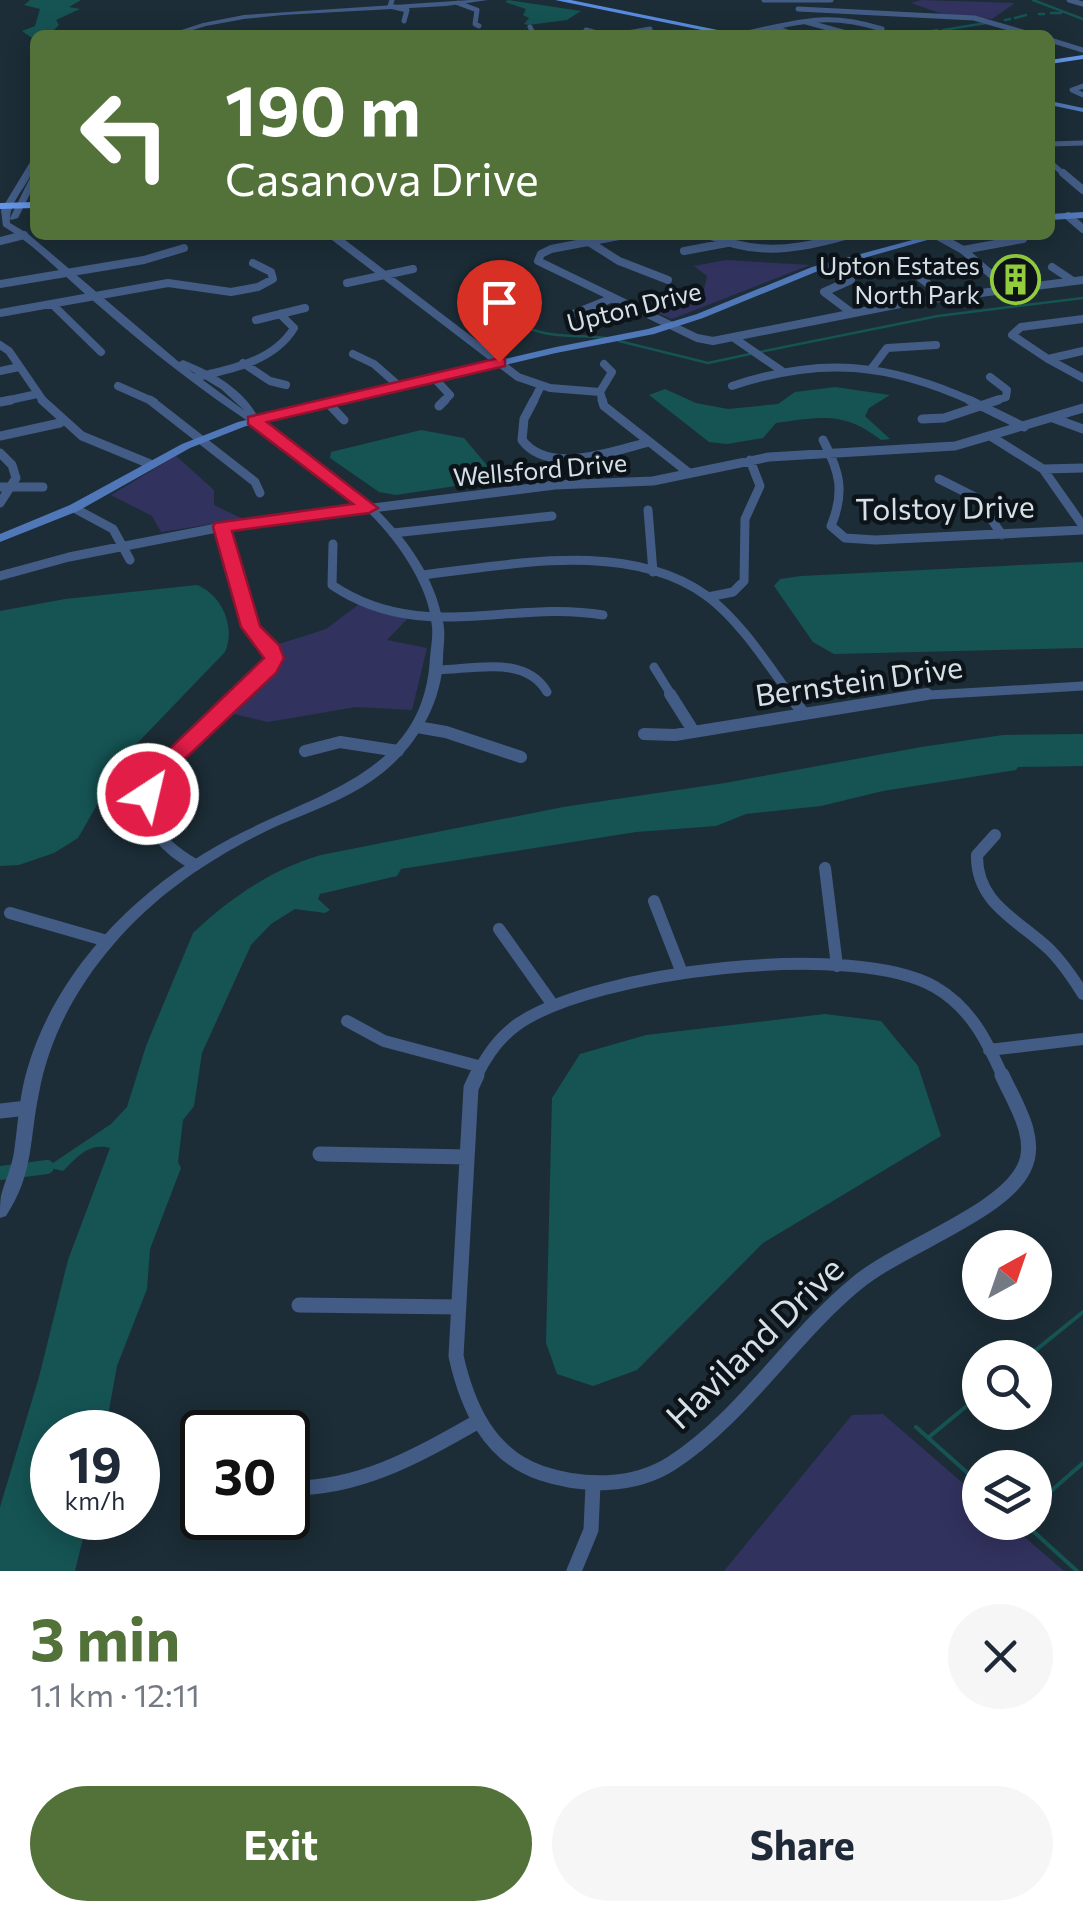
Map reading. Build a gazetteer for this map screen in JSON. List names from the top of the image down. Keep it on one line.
{"streets":{"main road":["Upton Drive"],"street":["Wellsford Drive","Tolstoy Drive","Bernstein Drive","Haviland Drive"]},"crossings":[["Wellsford Drive","Tolstoy Drive"]],"places":{"building":["Upton Estates North Park"]},"north":"top right","page":{"turn":["190 m","Casanova Drive"],"speed":"19 km/h","limit":"30","heading":["3 min","1.1 km · 12:11"],"buttons":["Exit","Share"]}}
